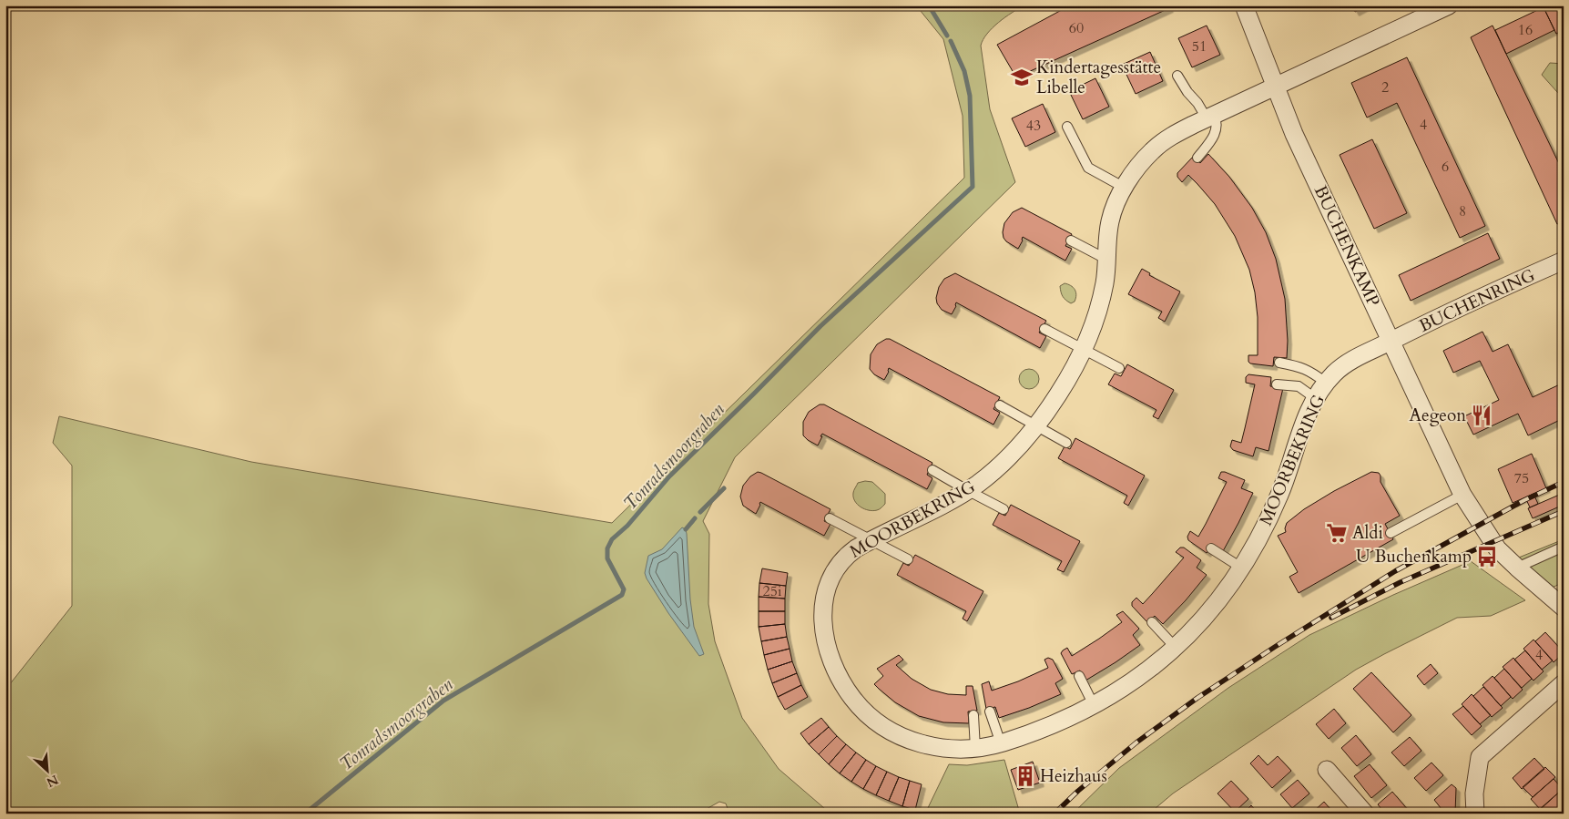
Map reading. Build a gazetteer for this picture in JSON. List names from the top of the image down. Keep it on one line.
{"streets":{"street":["BUCHENKAMP","BUCHENRING","MOORBEKRING"]},"crossings":[["BUCHENKAMP","BUCHENRING"],["BUCHENKAMP","MOORBEKRING"],["BUCHENRING","MOORBEKRING"]],"water":["Tonradsmoorgraben"],"places":{"school or university":["Kindertagesstätte Libelle"],"restaurant":["Aegeon"],"supermarket":["Aldi"],"bus stop":["U Buchenkamp"],"building":["Heizhaus"]},"house_numbers":["60","16","51","2","4","43","6","8","75","25i","4"],"north":"bottom right"}
